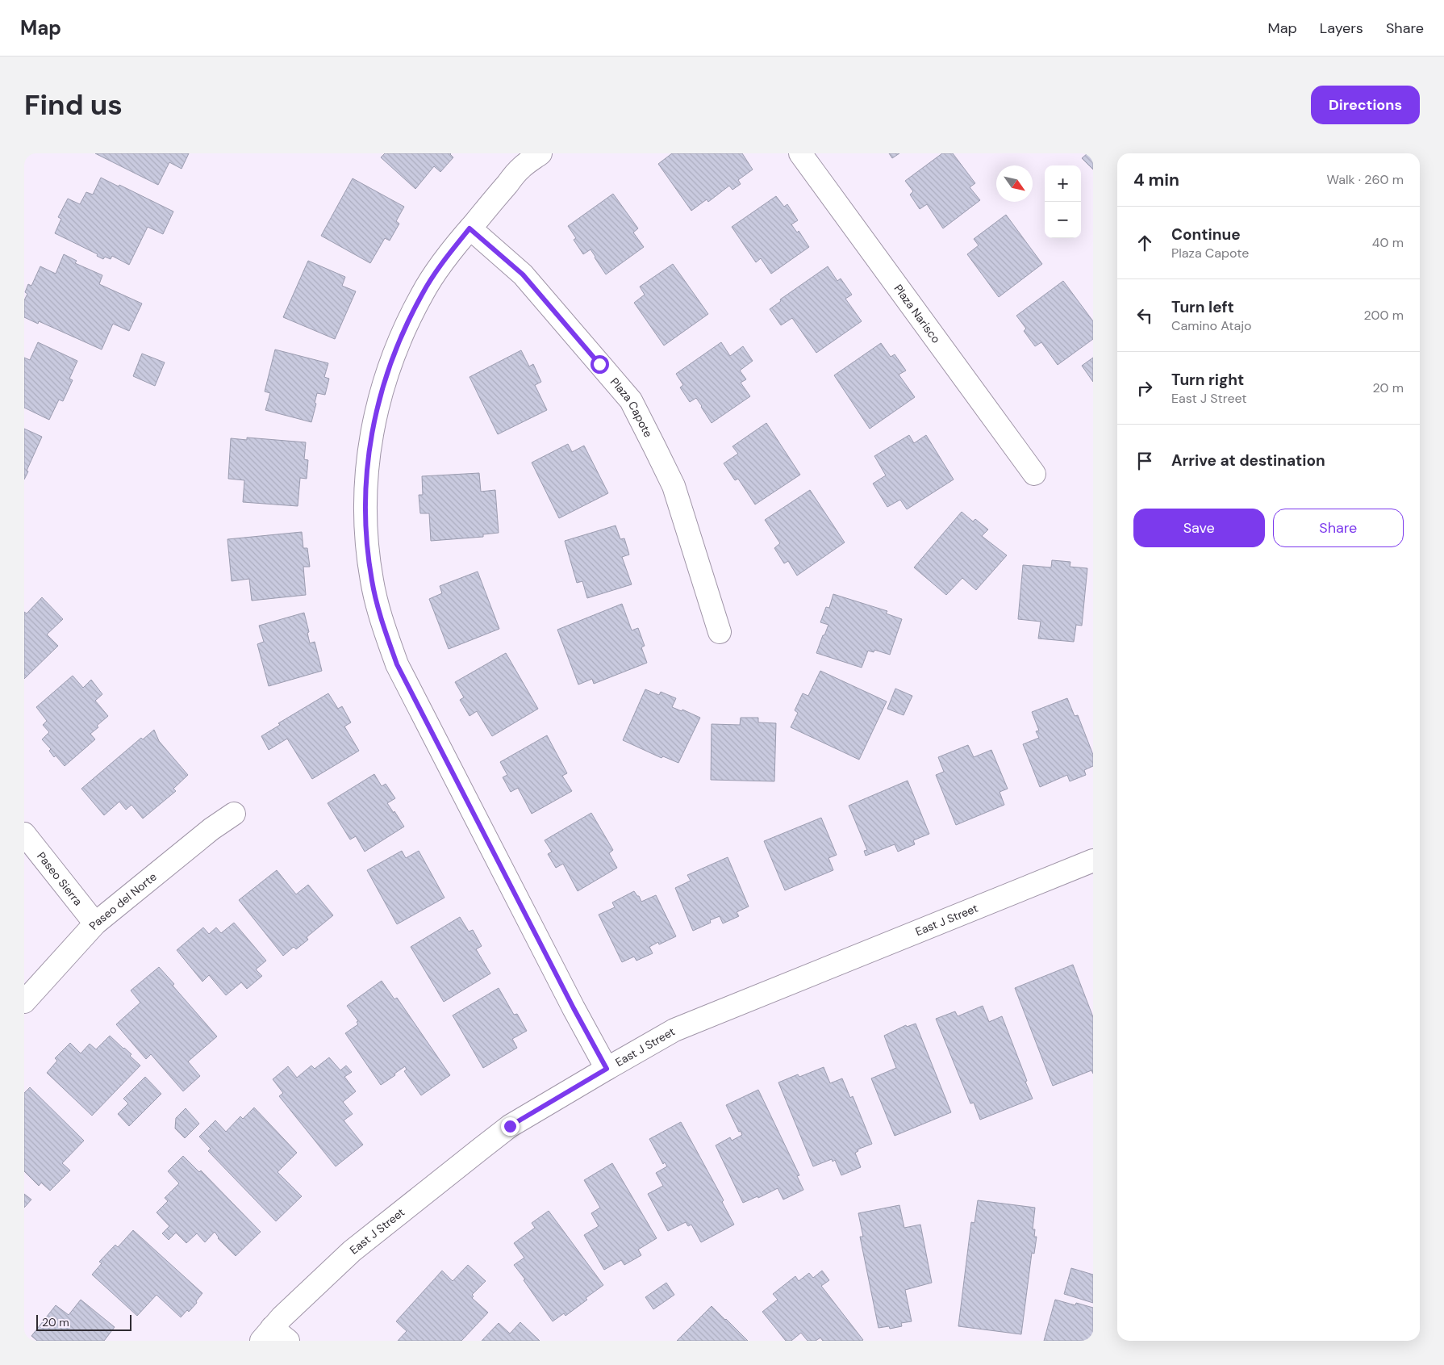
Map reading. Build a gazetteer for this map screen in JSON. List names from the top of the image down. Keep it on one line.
{"streets":{"street":["Plaza Narisco","Plaza Capote","Paseo Sierra","Paseo del Norte","East J Street"]},"crossings":[["Paseo Sierra","Paseo del Norte"]],"scale_bar":"20 m","north":"bottom right","page":{"header":"Map","nav":["Map","Layers","Share"],"buttons":["Directions",["Save","Share"]],"title":"Find us","heading":["4 min","Walk · 260 m"],"map_buttons":["+","−"],"list":[["Continue","Plaza Capote","40 m"],["Turn left","Camino Atajo","200 m"],["Turn right","East J Street","20 m"],"Arrive at destination"],"scale":"20 m"}}
